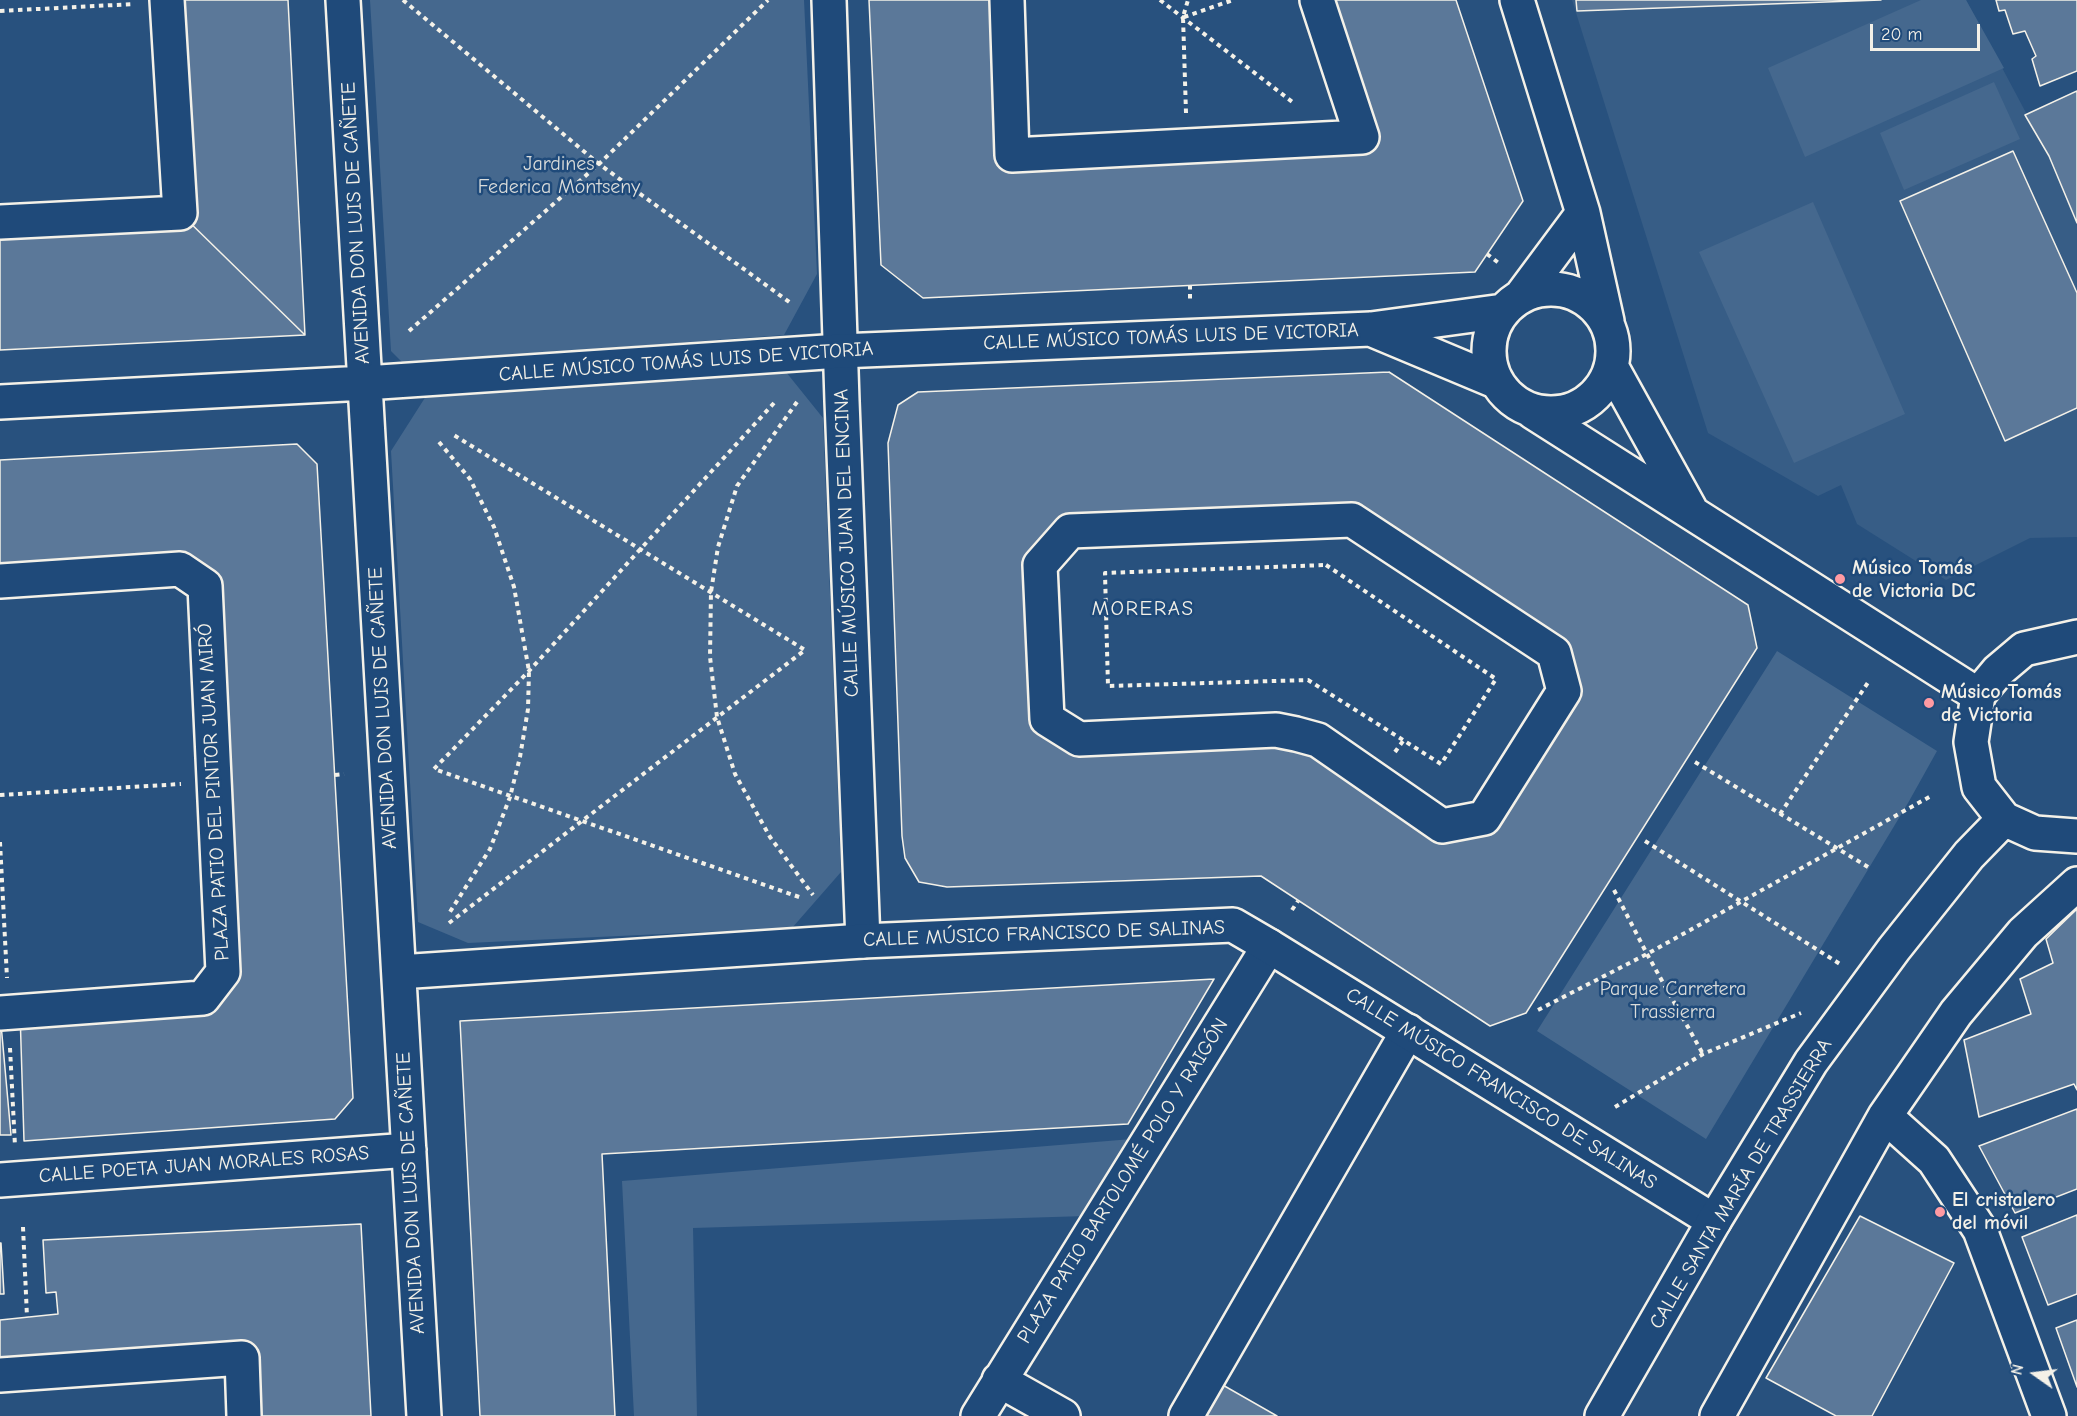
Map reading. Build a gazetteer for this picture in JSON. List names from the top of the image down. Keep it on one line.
{"streets":{"street":["AVENIDA DON LUIS DE CAÑETE","CALLE MÚSICO TOMÁS LUIS DE VICTORIA","CALLE MÚSICO JUAN DEL ENCINA","PLAZA PATIO DEL PINTOR JUAN MIRÓ","CALLE MÚSICO FRANCISCO DE SALINAS","CALLE POETA JUAN MORALES ROSAS","PLAZA PATIO BARTOLOMÉ POLO Y RAIGÓN","CALLE SANTA MARÍA DE TRASSIERRA"]},"crossings":[["AVENIDA DON LUIS DE CAÑETE","CALLE MÚSICO TOMÁS LUIS DE VICTORIA"],["AVENIDA DON LUIS DE CAÑETE","CALLE MÚSICO FRANCISCO DE SALINAS"],["AVENIDA DON LUIS DE CAÑETE","CALLE POETA JUAN MORALES ROSAS"],["CALLE MÚSICO TOMÁS LUIS DE VICTORIA","CALLE MÚSICO JUAN DEL ENCINA"],["CALLE MÚSICO JUAN DEL ENCINA","CALLE MÚSICO FRANCISCO DE SALINAS"],["CALLE MÚSICO FRANCISCO DE SALINAS","PLAZA PATIO BARTOLOMÉ POLO Y RAIGÓN"],["CALLE MÚSICO FRANCISCO DE SALINAS","CALLE SANTA MARÍA DE TRASSIERRA"]],"districts":["MORERAS"],"parks":["Jardines Federica Montseny","Parque Carretera Trassierra"],"places":["Músico Tomás de Victoria DC","Músico Tomás de Victoria","El cristalero del móvil"],"scale_bar":"20 m","north":"left"}
